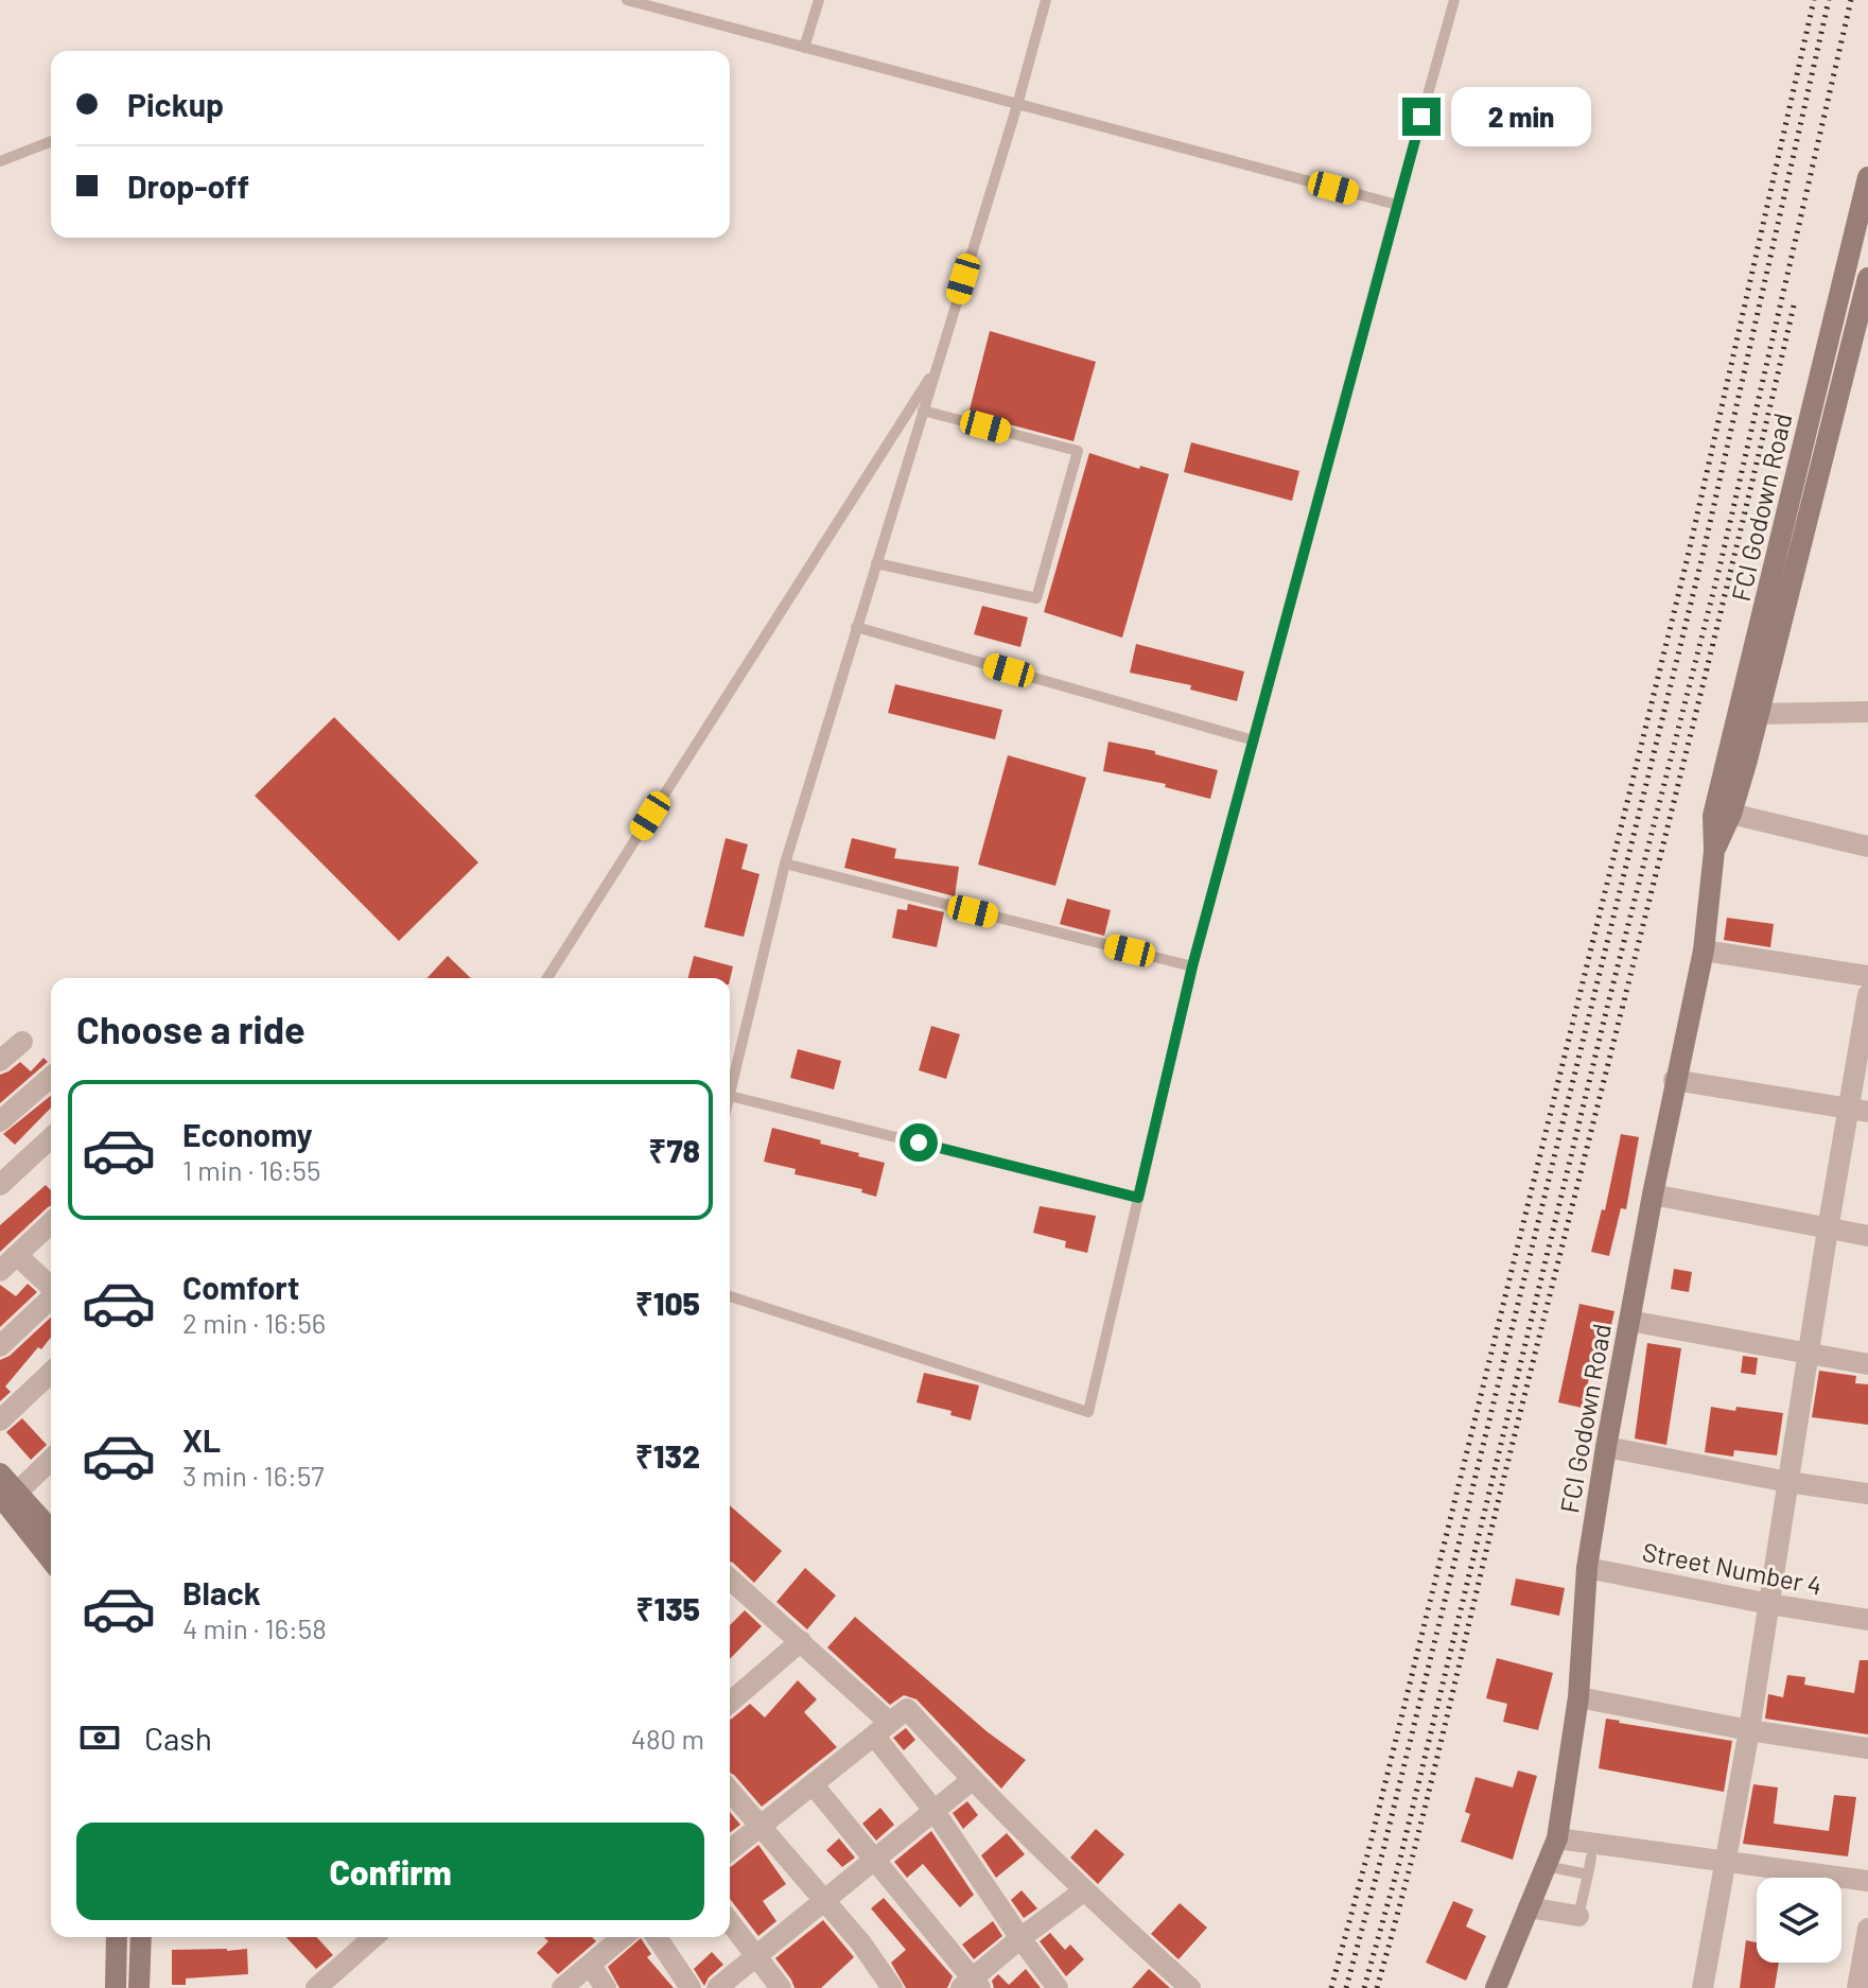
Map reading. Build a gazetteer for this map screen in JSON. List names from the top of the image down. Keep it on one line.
{"streets":{"street":["FCI Godown Road","Street Number 4"]},"crossings":[["FCI Godown Road","Street Number 4"]],"page":{"banner":["Pickup","Drop-off"],"bubble":"2 min","heading":"Choose a ride","list":[{"name":"Economy","note":"1 min · 16:55","value":"₹78"},{"name":"Comfort","note":"2 min · 16:56","value":"₹105"},{"name":"XL","note":"3 min · 16:57","value":"₹132"},{"name":"Black","note":"4 min · 16:58","value":"₹135"}],"pay":["Cash","480 m"],"buttons":"Confirm"}}
